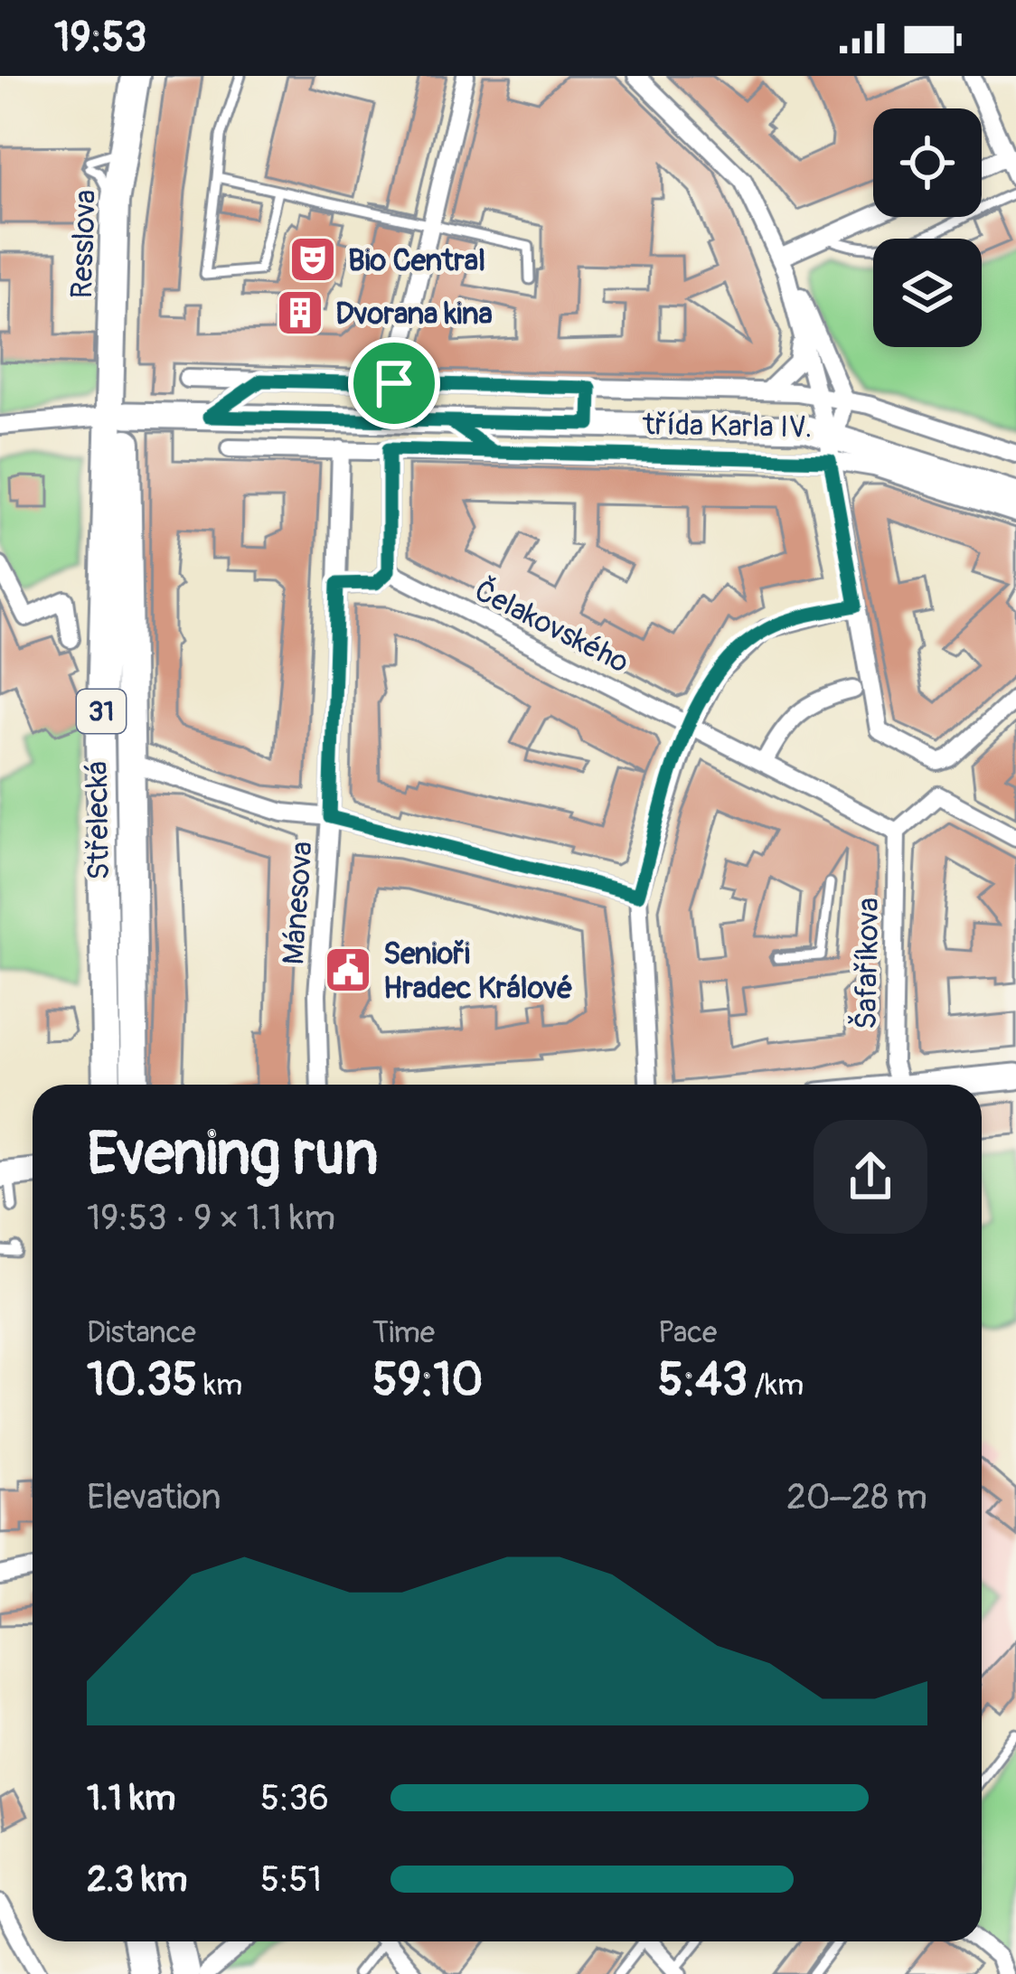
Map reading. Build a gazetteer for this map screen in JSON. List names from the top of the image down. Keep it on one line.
{"streets":{"main road":["Resslova","31","Střelecká"],"street":["třída Karla IV.","Čelakovského","Mánesova","Šafaříkova"]},"crossings":[["Resslova","třída Karla IV."],["Resslova","Střelecká"],["třída Karla IV.","Střelecká"],["třída Karla IV.","Mánesova"],["Čelakovského","Šafaříkova"]],"places":{"theatre":["Bio Central"],"building":["Dvorana kina"],"public building":["Senioři Hradec Králové"]},"page":{"status":"19:53","heading":["Evening run","19:53 · 9 × 1.1 km"],"stats":[["Distance","10.35 km"],["Time","59:10"],["Pace","5:43 /km"]],"chart":["Elevation","20–28 m"],"list":[{"name":"1.1 km","note":"5:36"},{"name":"2.3 km","note":"5:51"}]}}
